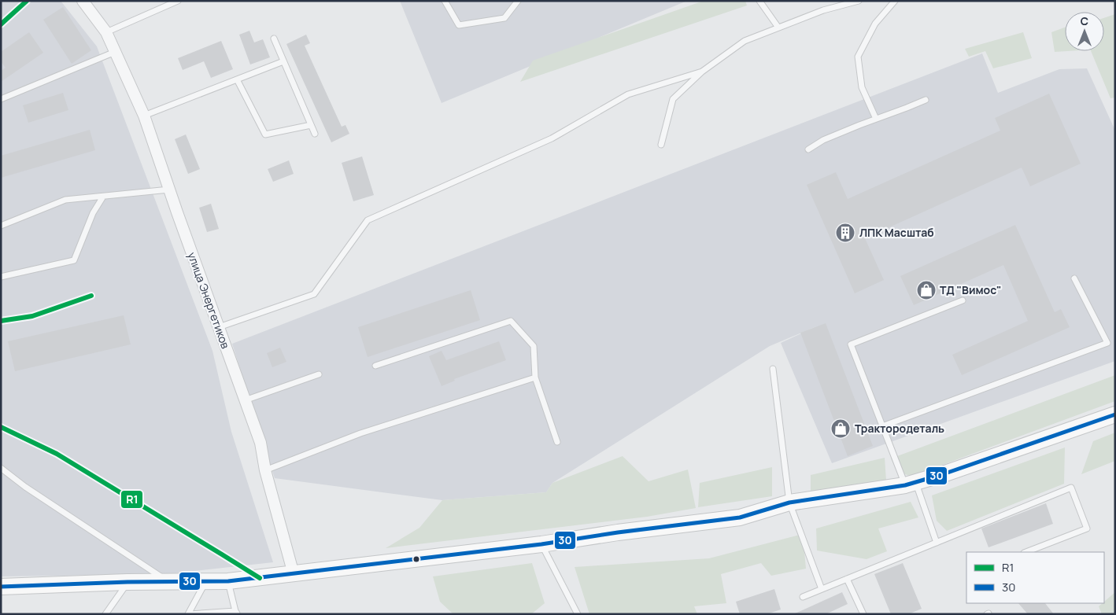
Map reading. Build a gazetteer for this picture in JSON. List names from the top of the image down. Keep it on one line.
{"streets":{"street":["улица Энергетиков"]},"places":{"building":["ЛПК Масштаб"],"shop":["ТД \"Вимос\"","Трактородеталь"]},"lines":["transit line R1","transit line 30"],"legend":["R1","30"],"north":"top"}
